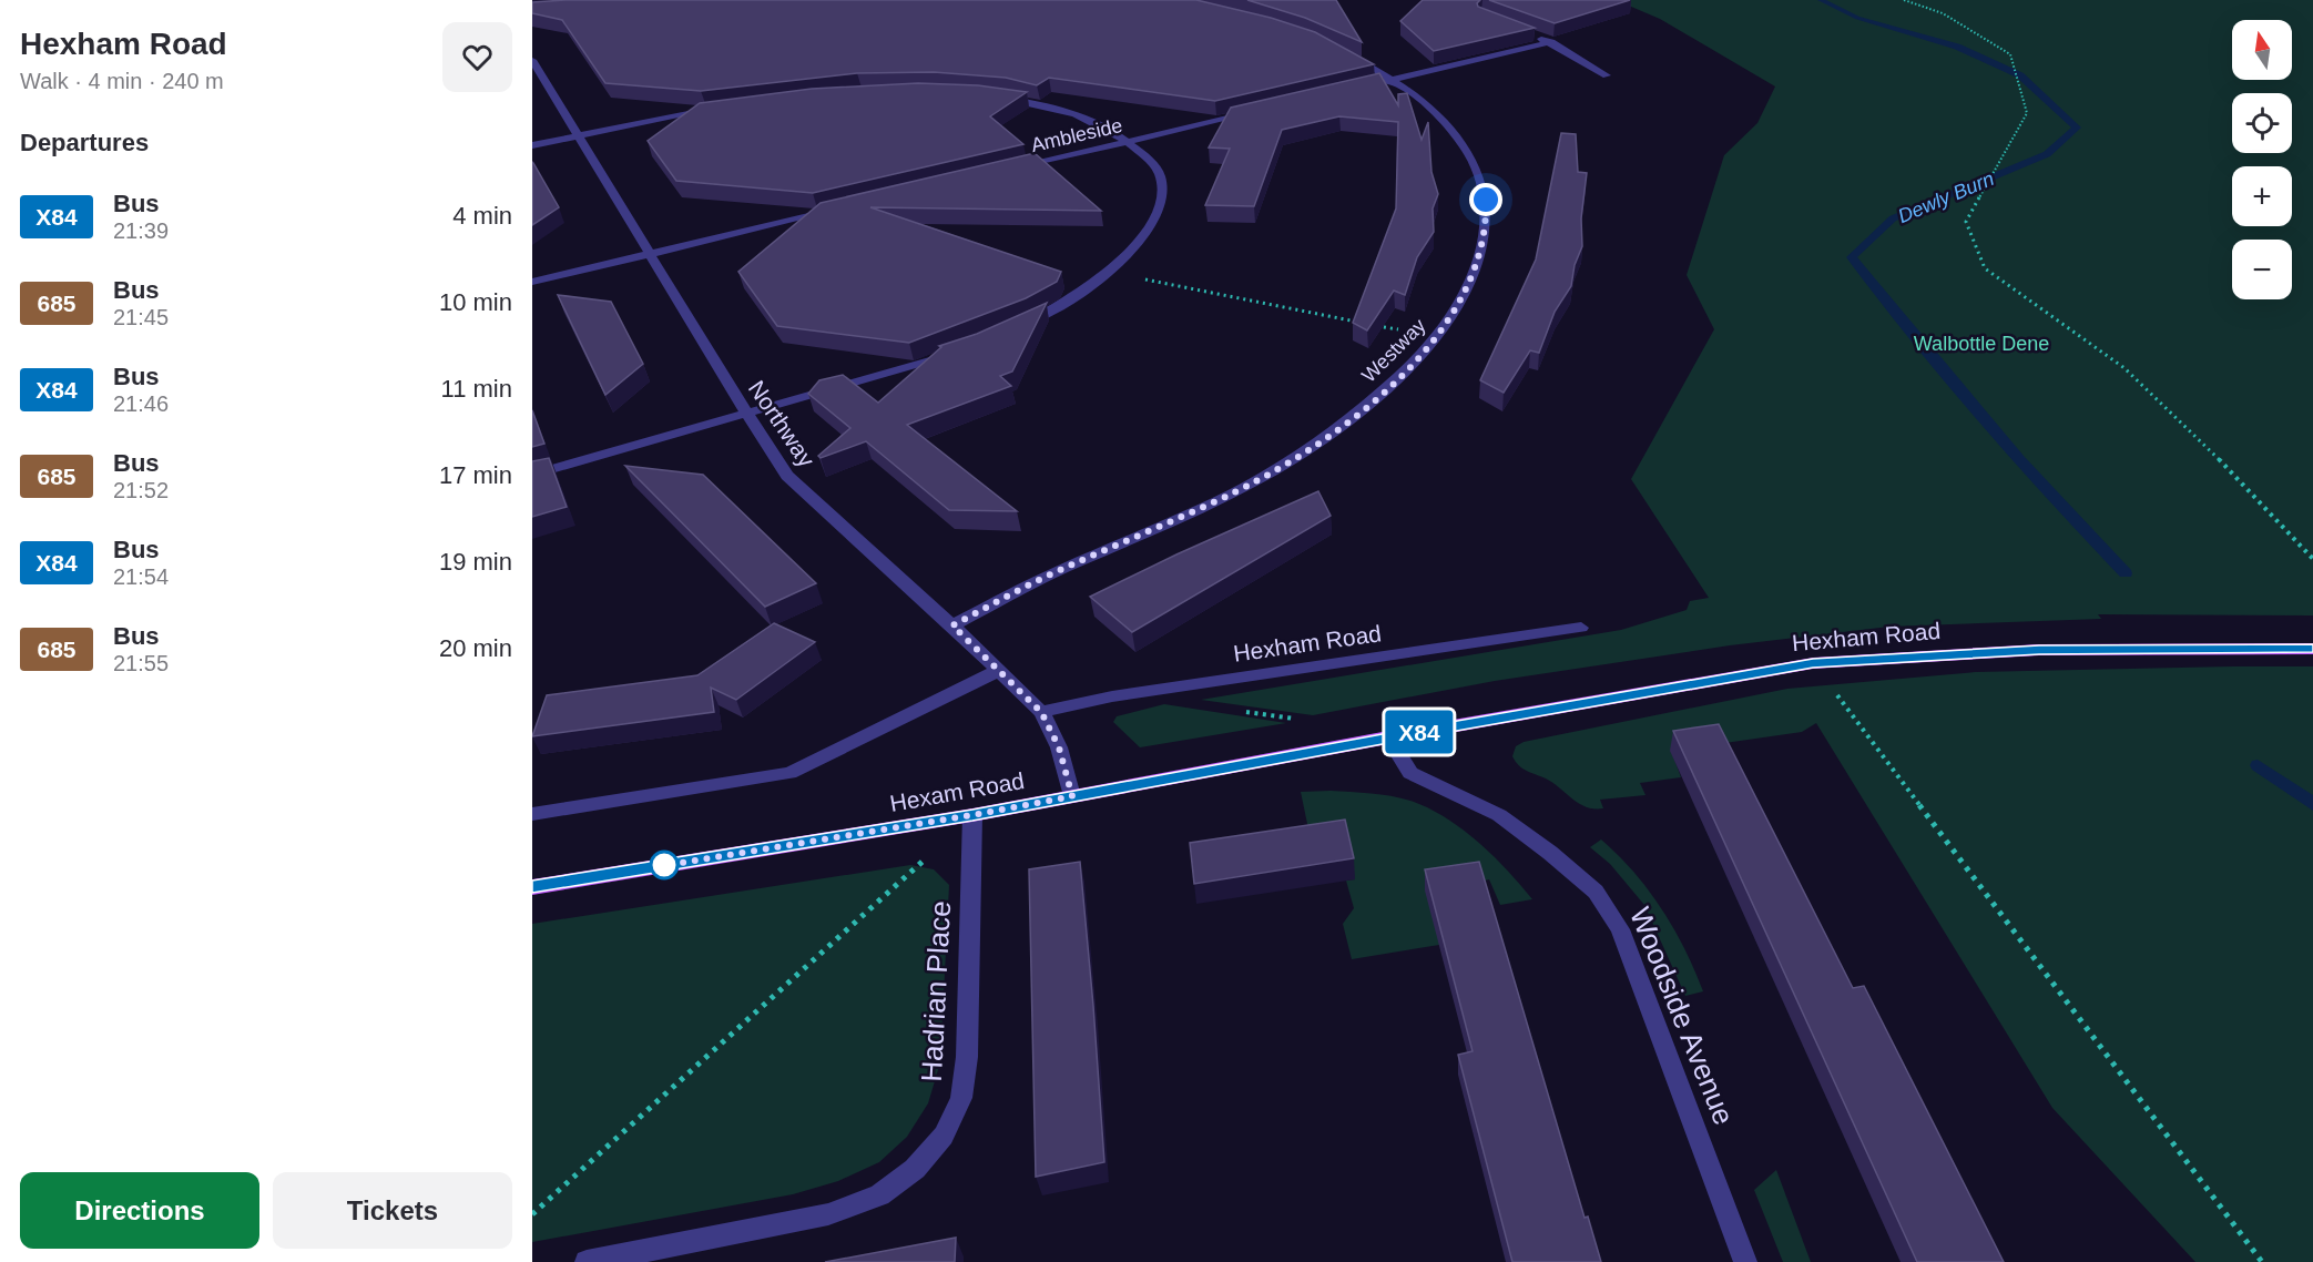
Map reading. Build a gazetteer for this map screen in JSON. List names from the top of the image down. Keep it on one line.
{"streets":{"main road":["Hexham Road","Hexam Road"],"street":["Ambleside","Westway","Northway","Hadrian Place","Woodside Avenue"]},"crossings":[["Westway","Northway"],["Northway","Hexham Road"],["Northway","Hexam Road"],["Hexham Road","Hexam Road"],["Hexham Road","Woodside Avenue"],["Hexam Road","Hadrian Place"],["Hexam Road","Woodside Avenue"]],"water":["Dewly Burn"],"parks":["Walbottle Dene"],"lines":["bus line X84"],"north":"top","page":{"heading":[["Hexham Road","Walk · 4 min · 240 m"],"Departures"],"on_map":"X84","map_buttons":["+","−"],"list":[{"mark":"X84","name":"Bus","note":"21:39","value":"4 min"},{"mark":"685","name":"Bus","note":"21:45","value":"10 min"},{"mark":"X84","name":"Bus","note":"21:46","value":"11 min"},{"mark":"685","name":"Bus","note":"21:52","value":"17 min"},{"mark":"X84","name":"Bus","note":"21:54","value":"19 min"},{"mark":"685","name":"Bus","note":"21:55","value":"20 min"}],"buttons":["Directions","Tickets"]}}
